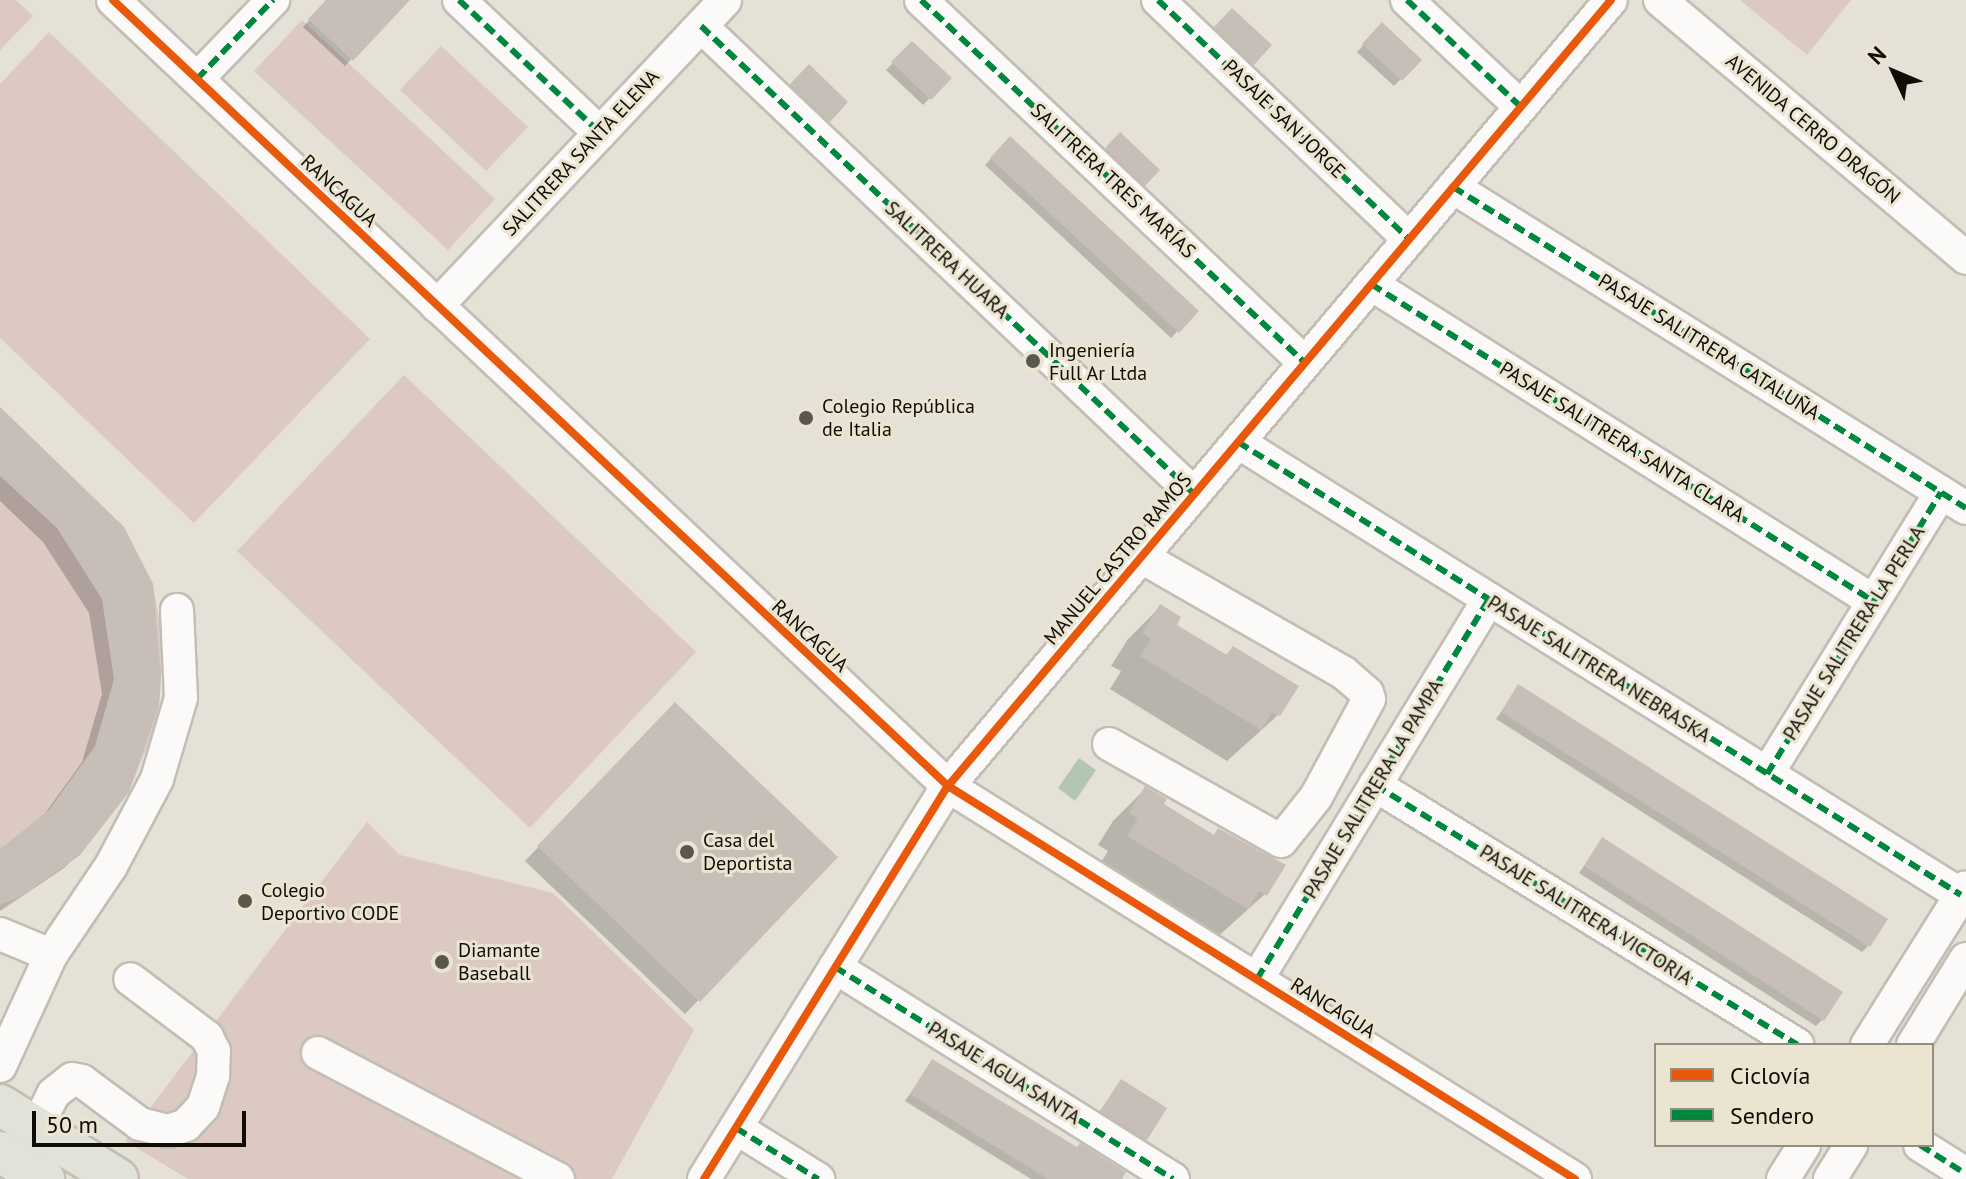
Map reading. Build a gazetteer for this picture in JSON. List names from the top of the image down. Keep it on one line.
{"streets":{"street":["PASAJE SAN JORGE","AVENIDA CERRO DRAGÓN","SALITRERA SANTA ELENA","SALITRERA TRES MARÍAS","RANCAGUA","SALITRERA HUARA","PASAJE SALITRERA CATALUÑA","PASAJE SALITRERA SANTA CLARA","MANUEL CASTRO RAMOS","PASAJE SALITRERA LA PERLA","PASAJE SALITRERA NEBRASKA","PASAJE SALITRERA LA PAMPA","PASAJE SALITRERA VICTORIA","PASAJE AGUA SANTA"]},"crossings":[["PASAJE SAN JORGE","MANUEL CASTRO RAMOS"],["SALITRERA SANTA ELENA","RANCAGUA"],["SALITRERA SANTA ELENA","SALITRERA HUARA"],["SALITRERA TRES MARÍAS","MANUEL CASTRO RAMOS"],["RANCAGUA","MANUEL CASTRO RAMOS"],["RANCAGUA","PASAJE SALITRERA LA PAMPA"],["SALITRERA HUARA","MANUEL CASTRO RAMOS"],["PASAJE SALITRERA CATALUÑA","MANUEL CASTRO RAMOS"],["PASAJE SALITRERA CATALUÑA","PASAJE SALITRERA LA PERLA"],["PASAJE SALITRERA SANTA CLARA","MANUEL CASTRO RAMOS"],["PASAJE SALITRERA SANTA CLARA","PASAJE SALITRERA LA PERLA"],["MANUEL CASTRO RAMOS","PASAJE SALITRERA NEBRASKA"],["MANUEL CASTRO RAMOS","PASAJE AGUA SANTA"],["PASAJE SALITRERA LA PERLA","PASAJE SALITRERA NEBRASKA"],["PASAJE SALITRERA NEBRASKA","PASAJE SALITRERA LA PAMPA"],["PASAJE SALITRERA LA PAMPA","PASAJE SALITRERA VICTORIA"]],"places":["Ingeniería Full Ar Ltda","Colegio República de Italia","Casa del Deportista","Colegio Deportivo CODE","Diamante Baseball"],"legend":["Ciclovía","Sendero"],"scale_bar":"50 m","north":"top left"}
